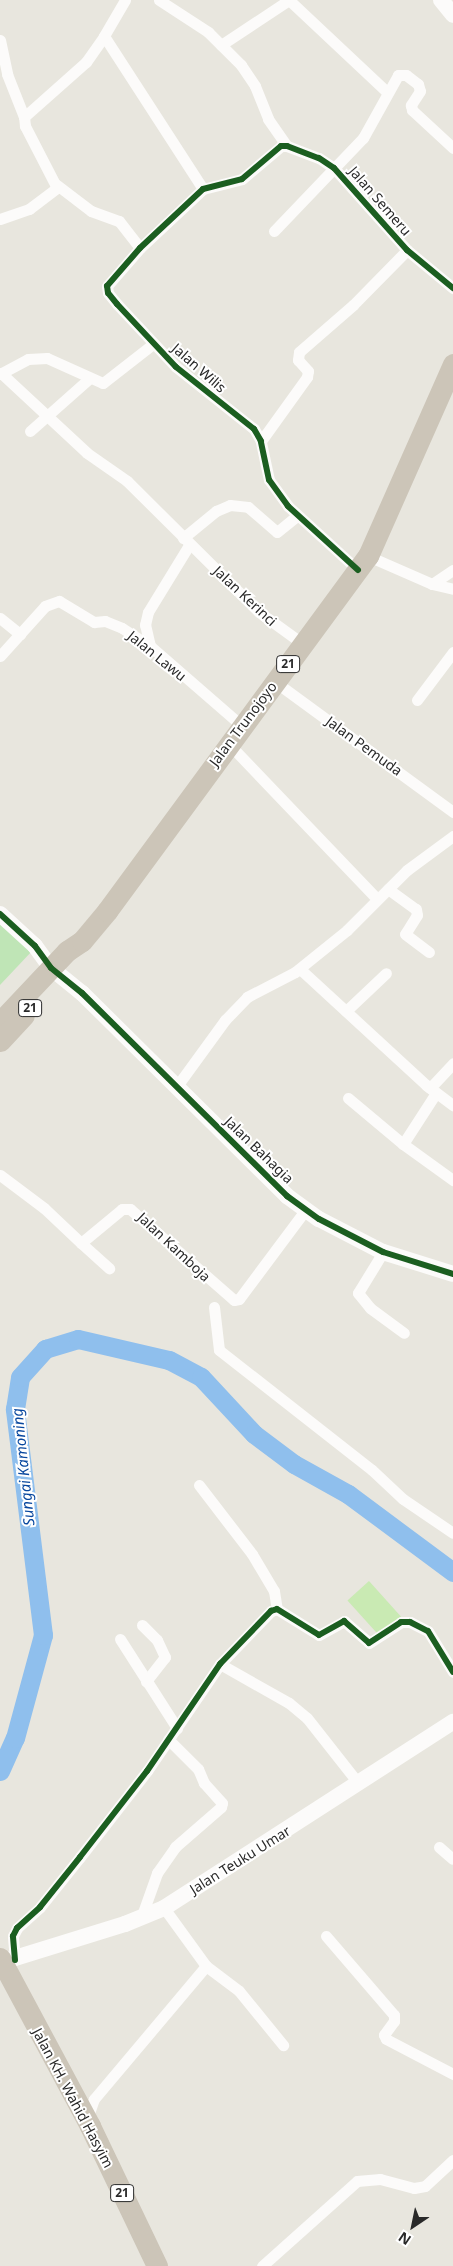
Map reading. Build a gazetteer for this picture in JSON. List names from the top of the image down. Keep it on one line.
{"streets":{"highway":["21","Jalan Trunojoyo","Jalan KH. Wahid Hasyim"],"street":["Jalan Semeru","Jalan Wilis","Jalan Kerinci","Jalan Lawu","Jalan Pemuda","Jalan Bahagia","Jalan Kamboja","Jalan Teuku Umar"]},"crossings":[["Jalan Wilis","Jalan Trunojoyo"],["Jalan Kerinci","Jalan Trunojoyo"],["Jalan Lawu","Jalan Trunojoyo"],["21","Jalan Trunojoyo"],["21","Jalan Bahagia"],["Jalan Trunojoyo","Jalan Pemuda"],["Jalan Trunojoyo","Jalan Bahagia"],["Jalan Bahagia","Jalan Kamboja"],["Jalan Teuku Umar","Jalan KH. Wahid Hasyim"]],"water":["Sungai Kamoning"],"north":"bottom left"}
